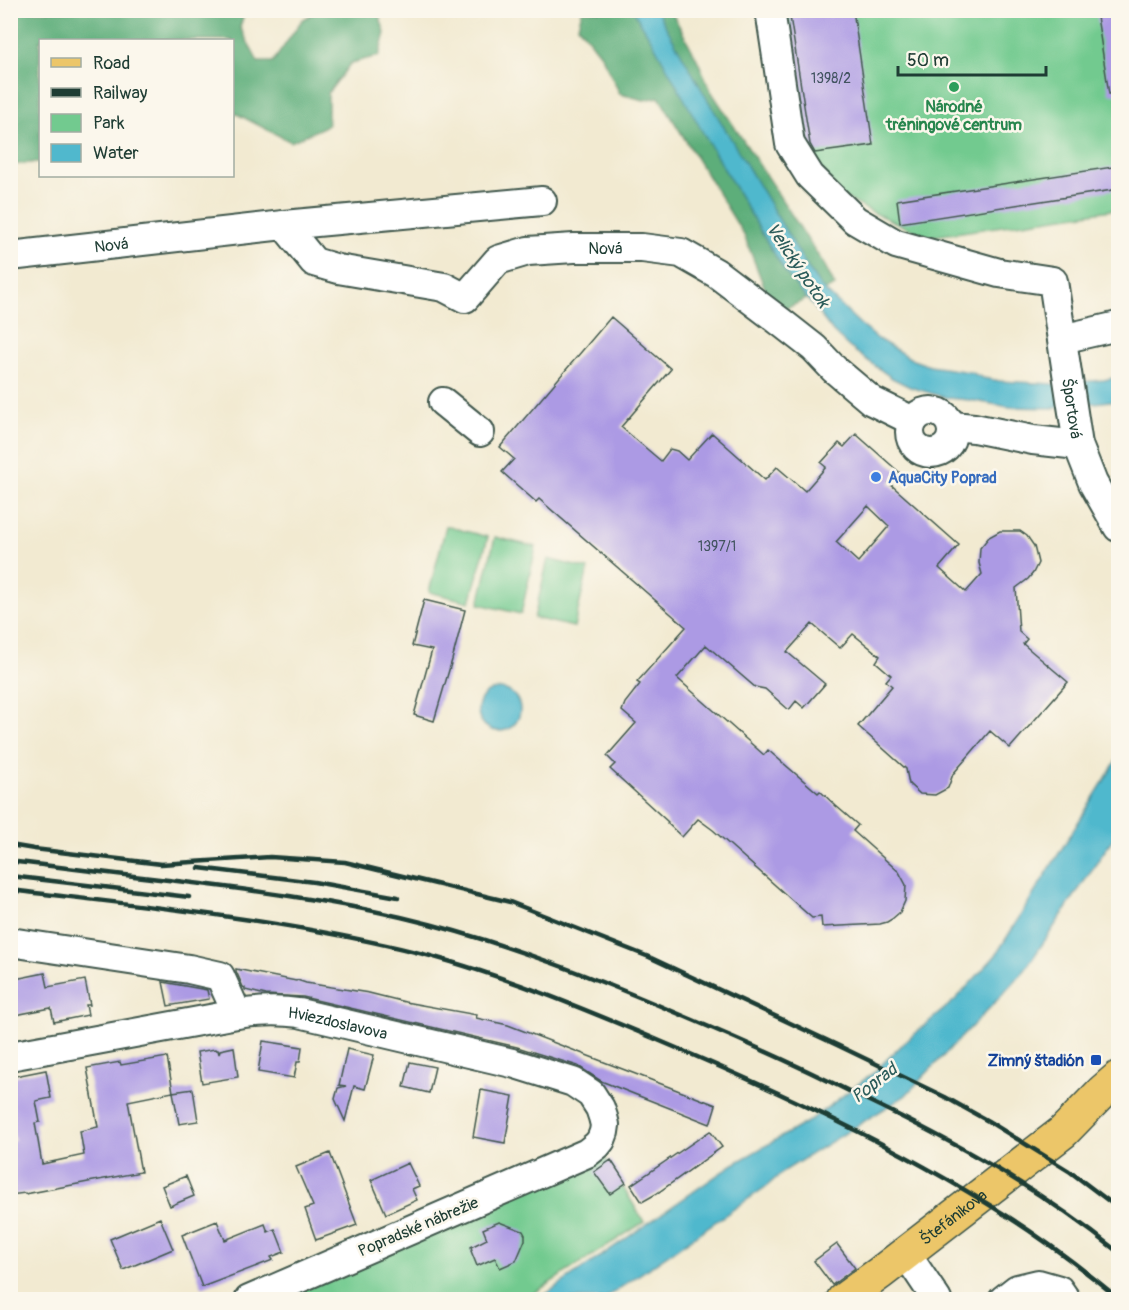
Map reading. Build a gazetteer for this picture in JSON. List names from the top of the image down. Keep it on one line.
{"streets":{"main road":["Štefánikova"],"street":["Nová","Športová","Hviezdoslavova","Popradské nábrežie"]},"crossings":[["Nová","Športová"],["Hviezdoslavova","Popradské nábrežie"]],"water":["Velický potok","Poprad"],"places":{"other":["Národné tréningové centrum","AquaCity Poprad"],"transit":["Zimný štadión"]},"house_numbers":["1398/2","1397/1"],"legend":["Road","Railway","Park","Water"],"scale_bar":"50 m"}
